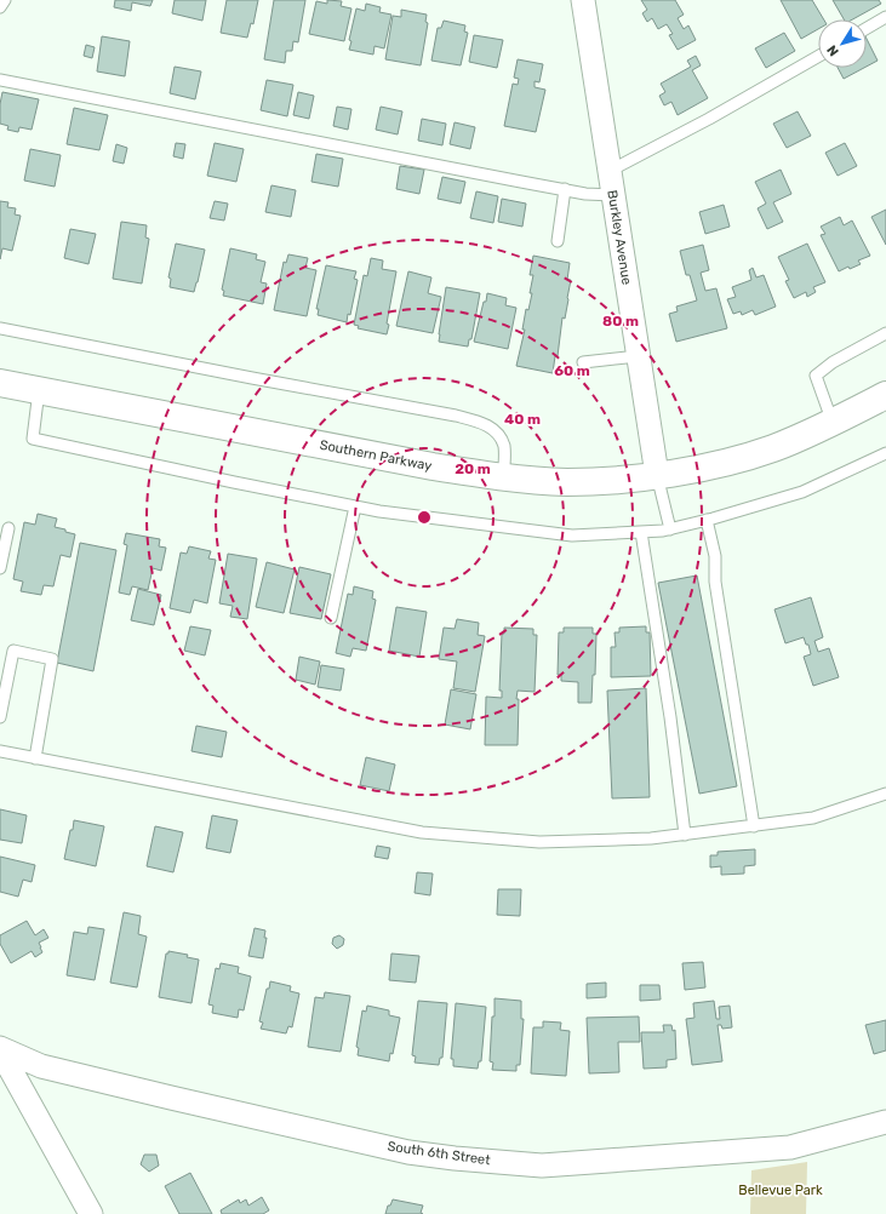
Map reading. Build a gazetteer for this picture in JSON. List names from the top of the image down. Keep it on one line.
{"streets":{"main road":["Southern Parkway"],"street":["Burkley Avenue","South 6th Street"]},"crossings":[["Burkley Avenue","Southern Parkway"]],"parks":["Bellevue Park"],"north":"bottom left","rings":["80 m","60 m","40 m","20 m"]}
